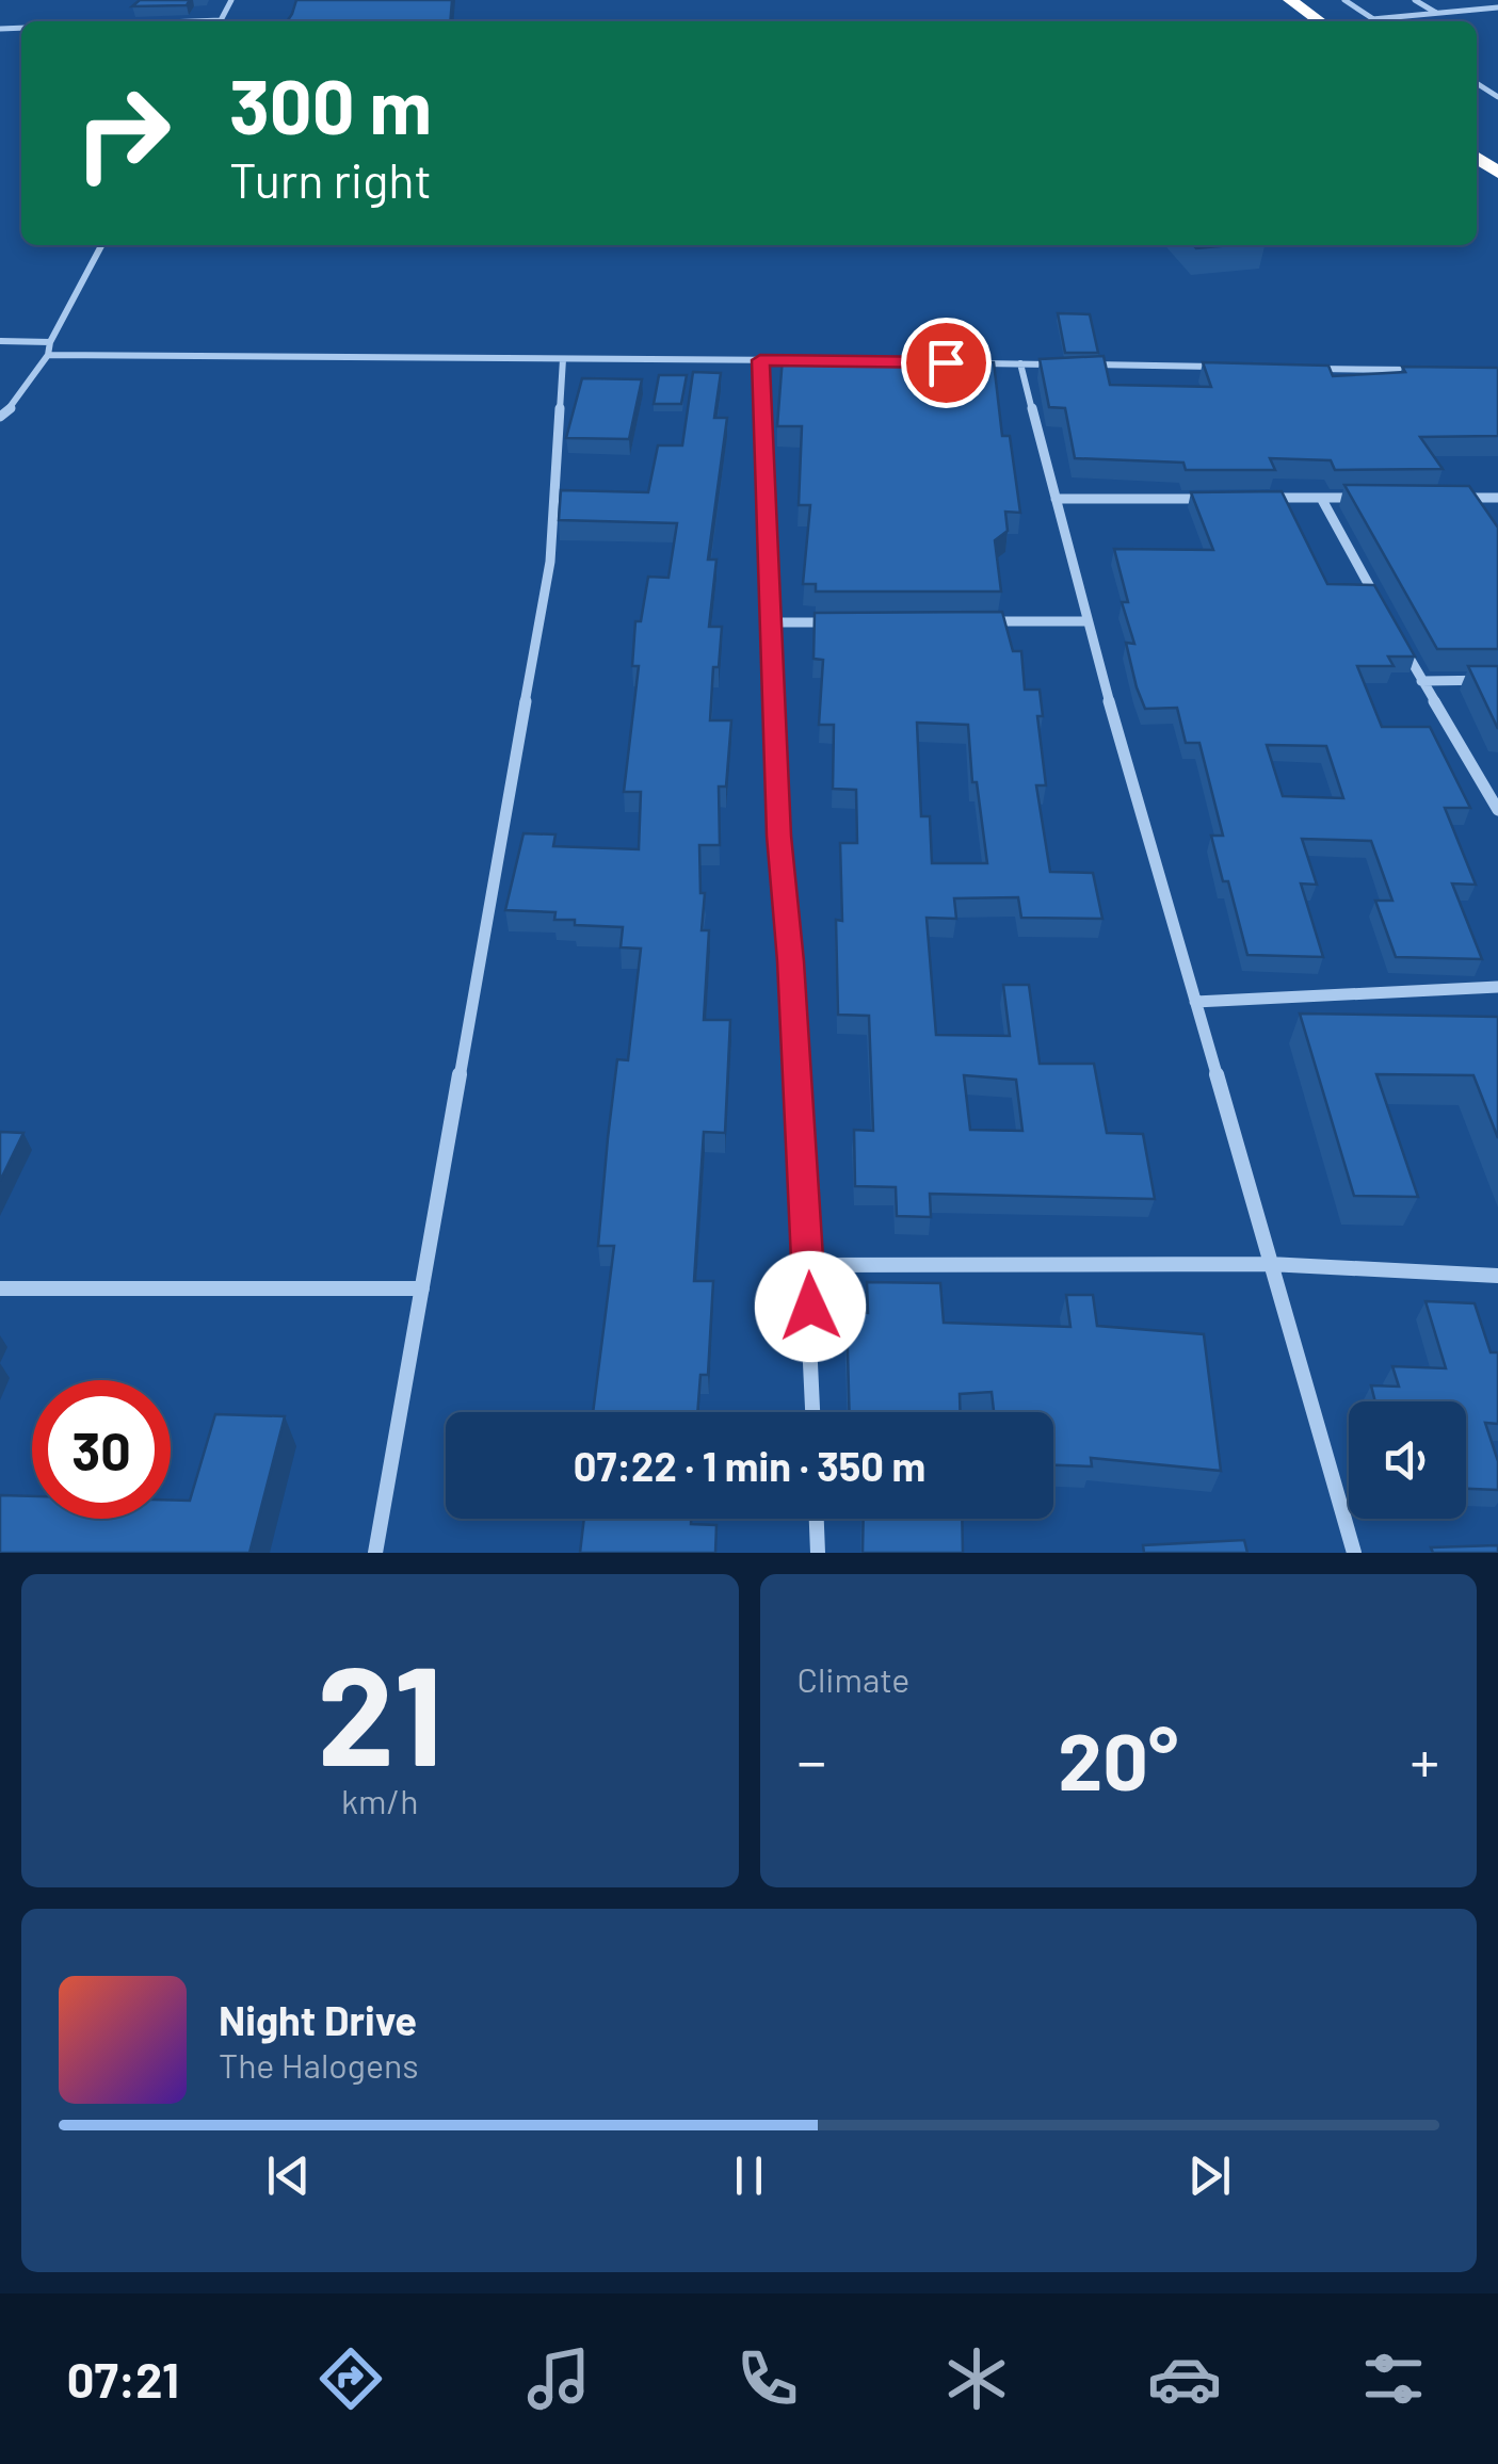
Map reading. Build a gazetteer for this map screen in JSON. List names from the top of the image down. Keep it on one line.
{"page":{"turn":["300 m","Turn right"],"limit":"30","trip":"07:22 · 1 min · 350 m","tile":[["21","km/h"],"Climate"],"heat":["−","20°","+"],"song":["Night Drive","The Halogens"],"tabs":"07:21"}}
